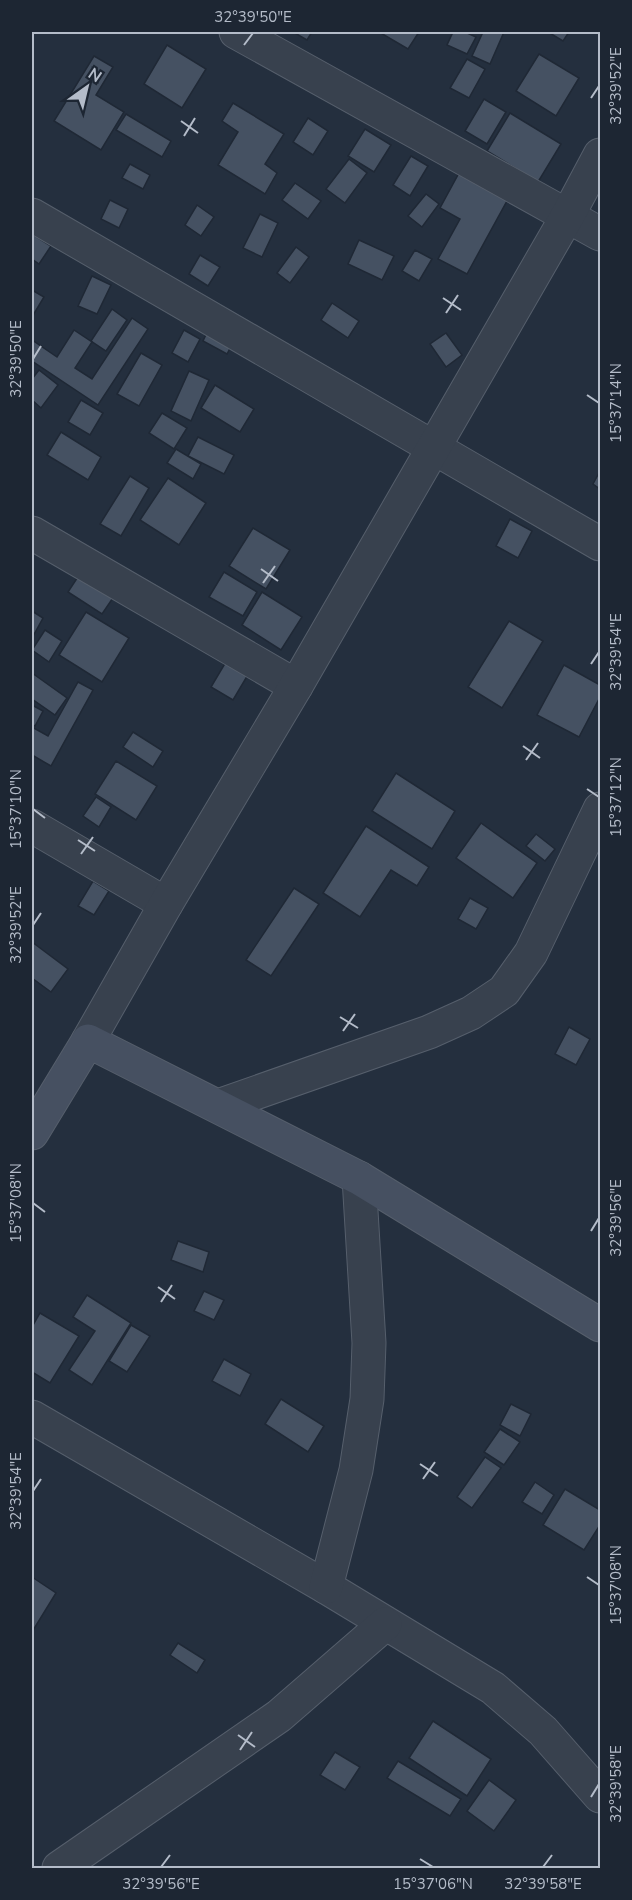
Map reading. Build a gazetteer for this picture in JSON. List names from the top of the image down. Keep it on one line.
{"north":"top right","coordinates":["32°39'50\"E","32°39'52\"E","15°37'14\"N","32°39'54\"E","15°37'12\"N","15°37'10\"N","15°37'08\"N","32°39'56\"E","32°39'58\"E","15°37'06\"N"]}
